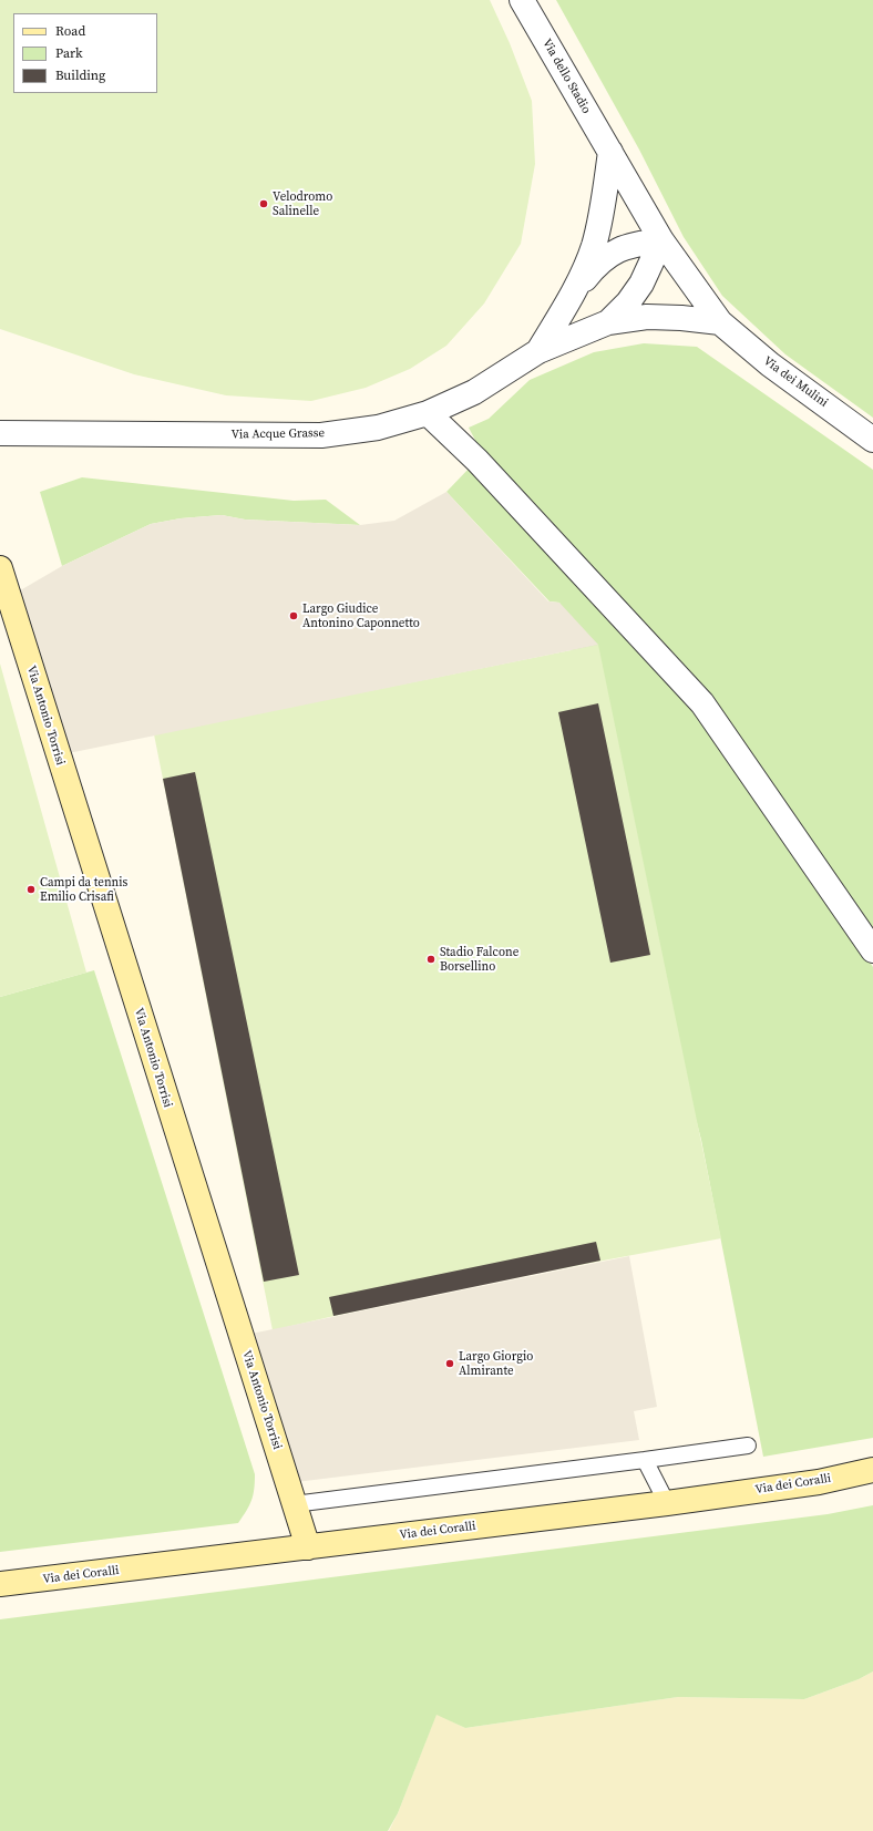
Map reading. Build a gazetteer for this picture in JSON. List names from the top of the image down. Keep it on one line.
{"streets":{"street":["Via dello Stadio","Via dei Mulini","Via Acque Grasse","Via Antonio Torrisi","Via dei Coralli"]},"crossings":[["Via dello Stadio","Via dei Mulini"],["Via Antonio Torrisi","Via dei Coralli"]],"places":["Velodromo Salinelle","Largo Giudice Antonino Caponnetto","Campi da tennis Emilio Crisafi","Stadio Falcone Borsellino","Largo Giorgio Almirante"],"legend":["Road","Park","Building"]}
